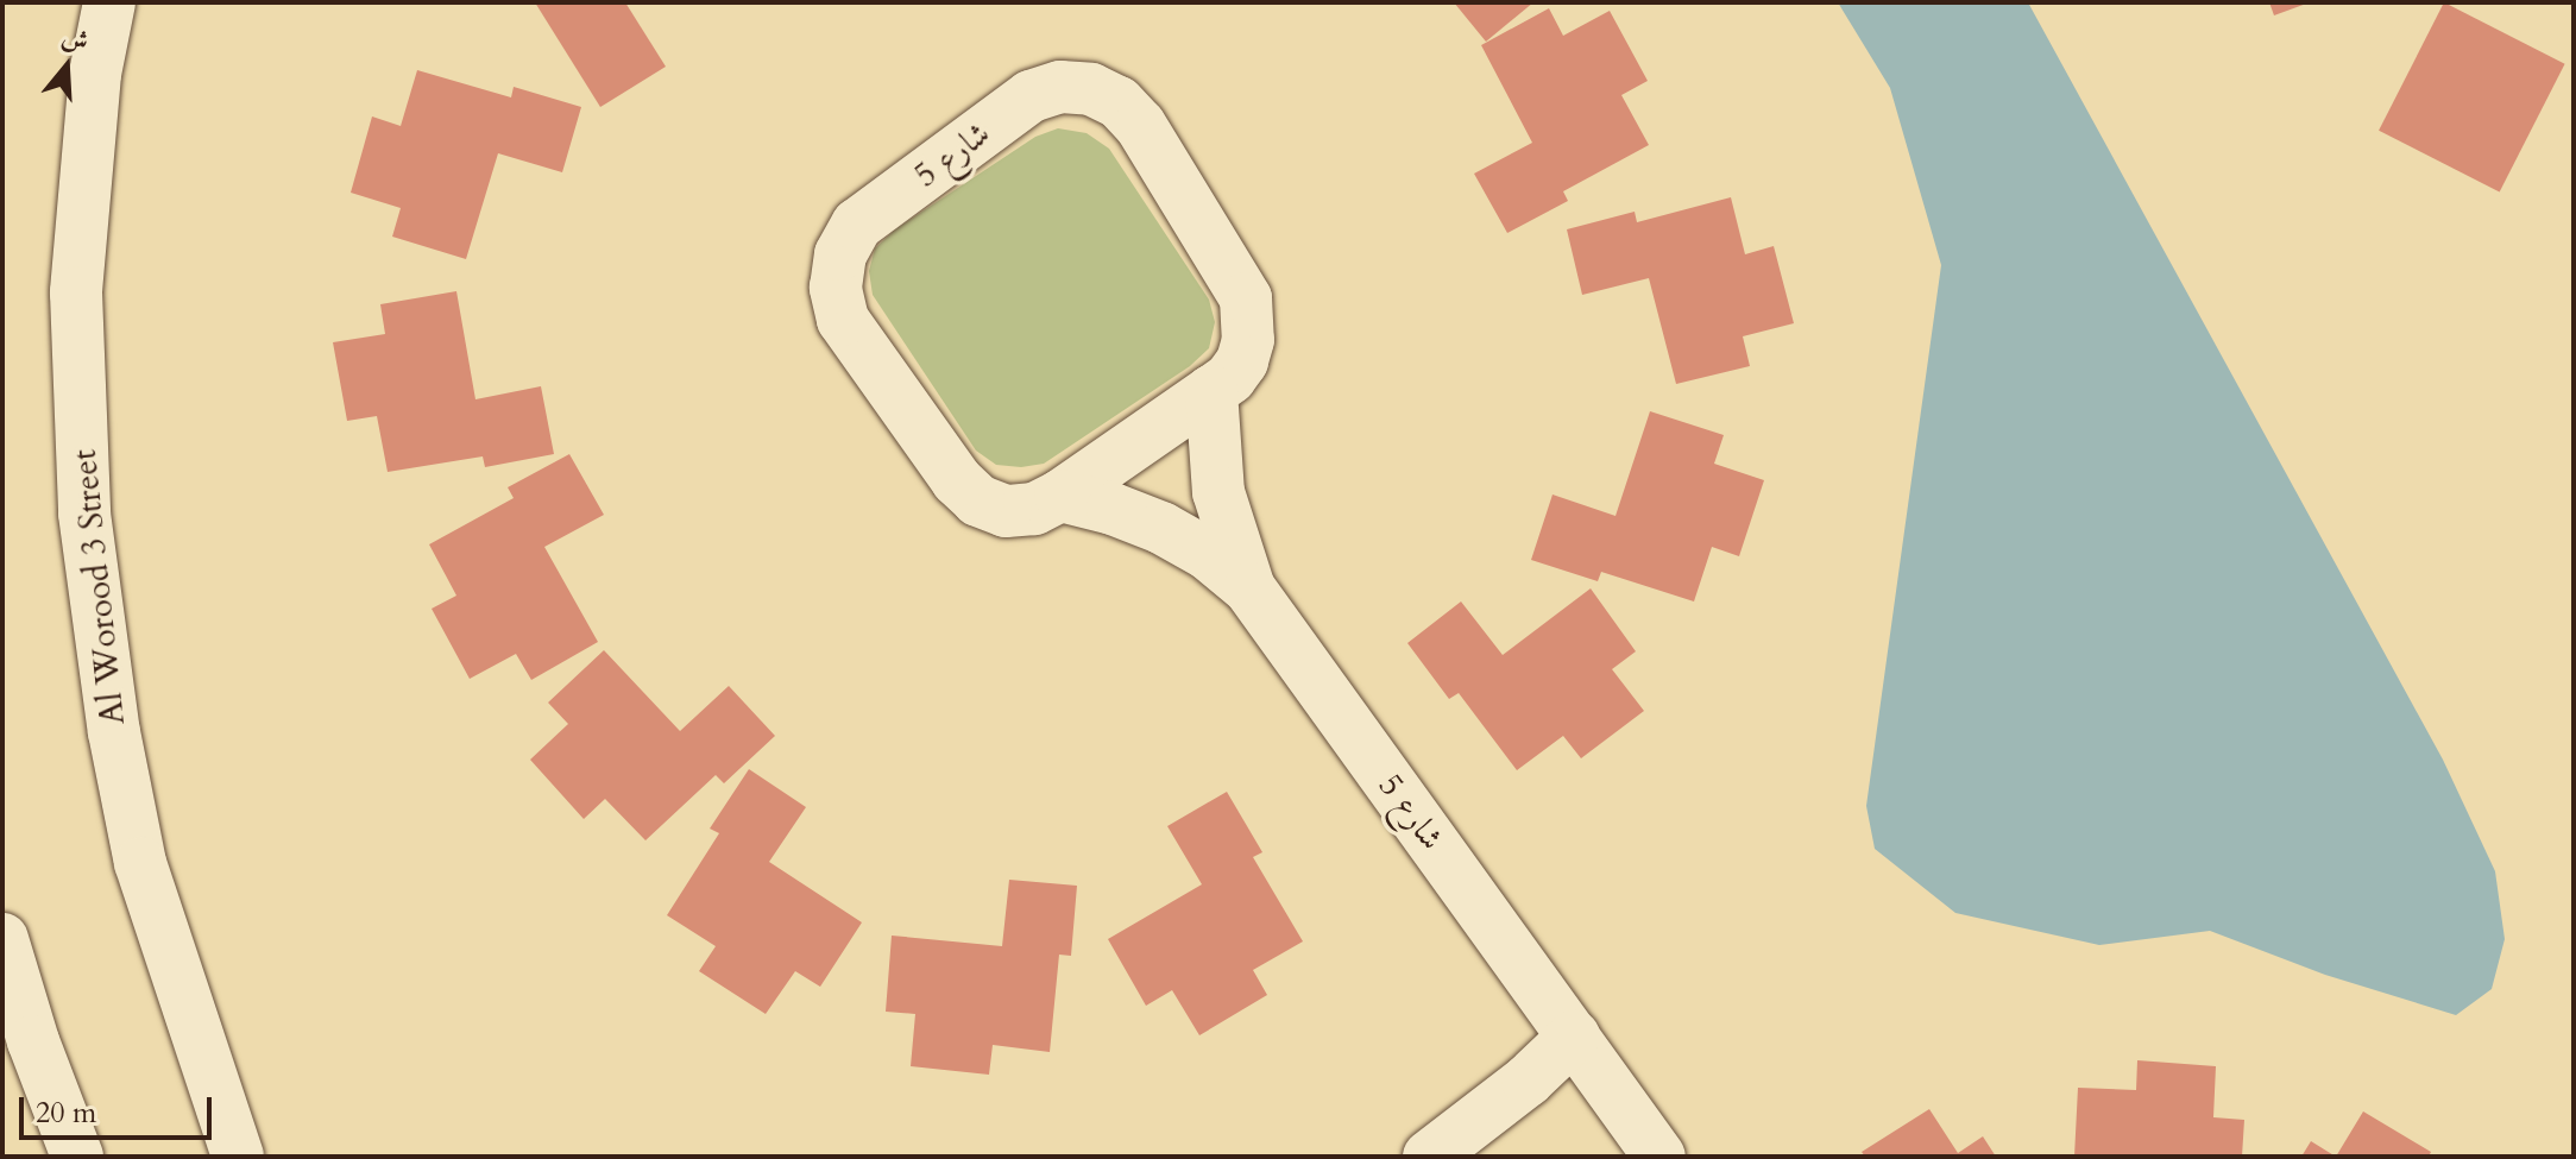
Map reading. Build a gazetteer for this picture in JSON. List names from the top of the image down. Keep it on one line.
{"streets":{"street":["شارع 5","Al Worood 3 Street"]},"scale_bar":"20 m","north":"top"}
